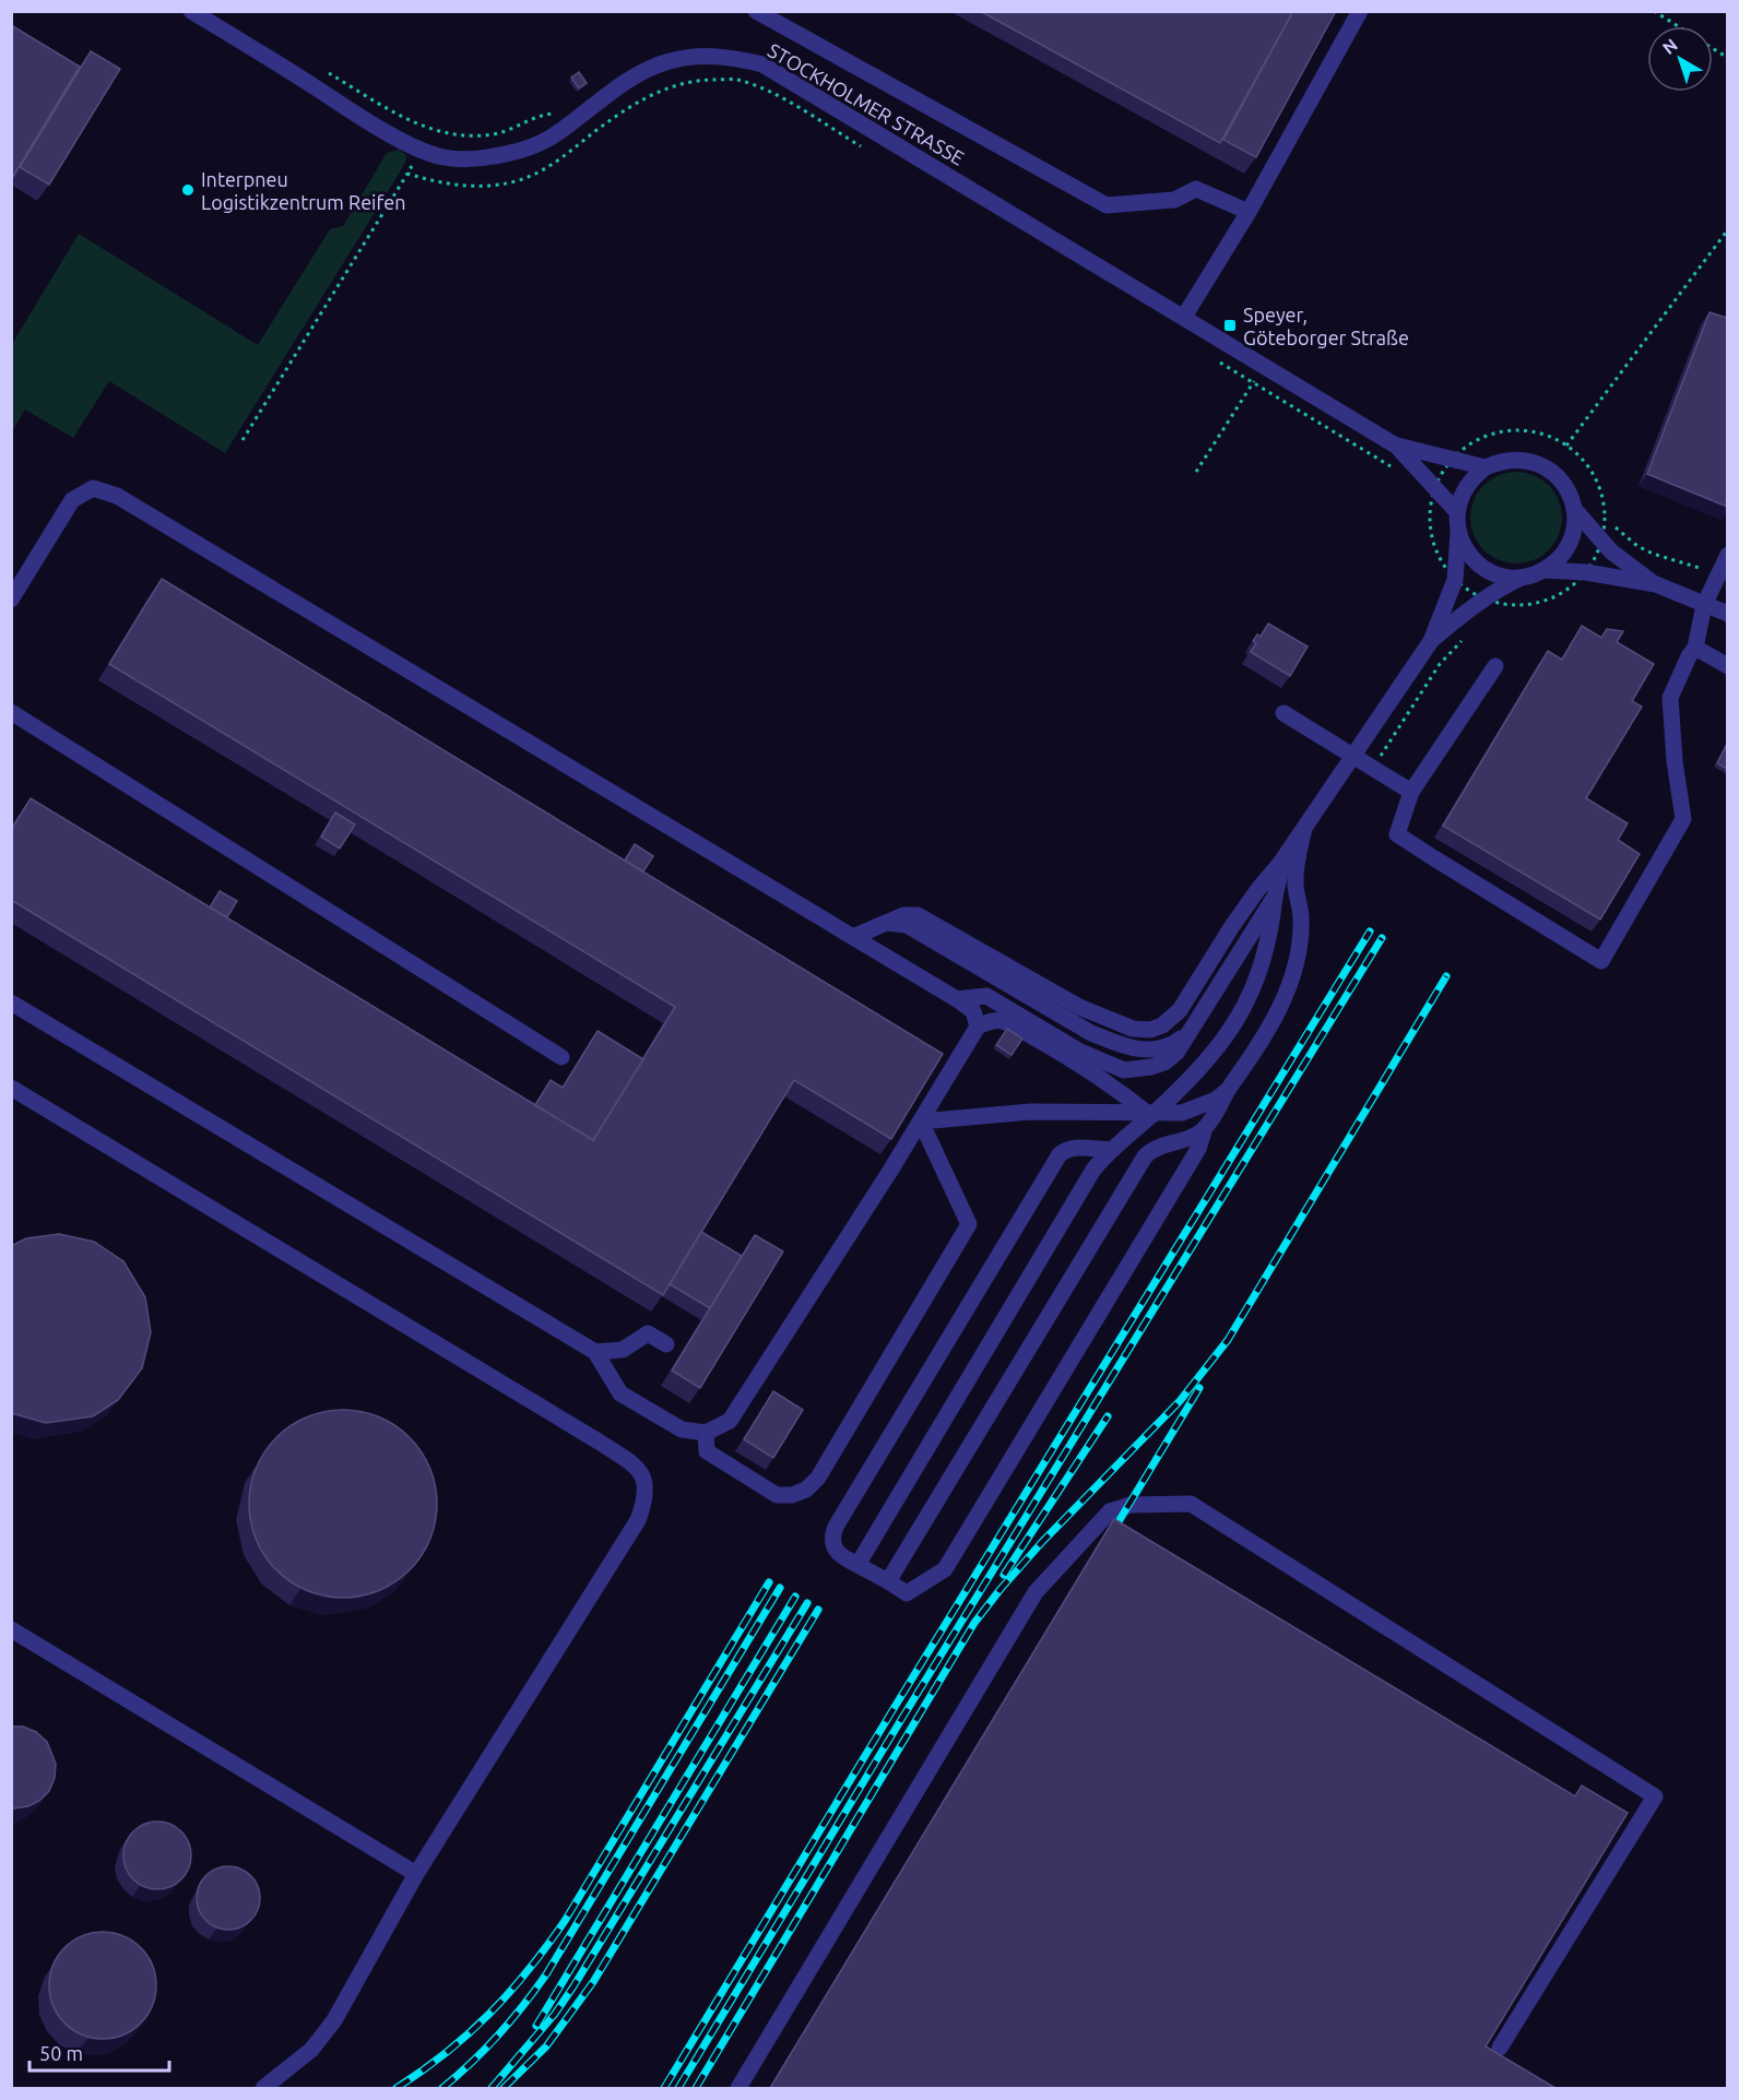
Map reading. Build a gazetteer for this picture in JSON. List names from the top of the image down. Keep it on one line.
{"streets":{"street":["STOCKHOLMER STRASSE"]},"places":{"other":["Interpneu Logistikzentrum Reifen"],"transit":["Speyer, Göteborger Straße"]},"scale_bar":"50 m","north":"top left"}
